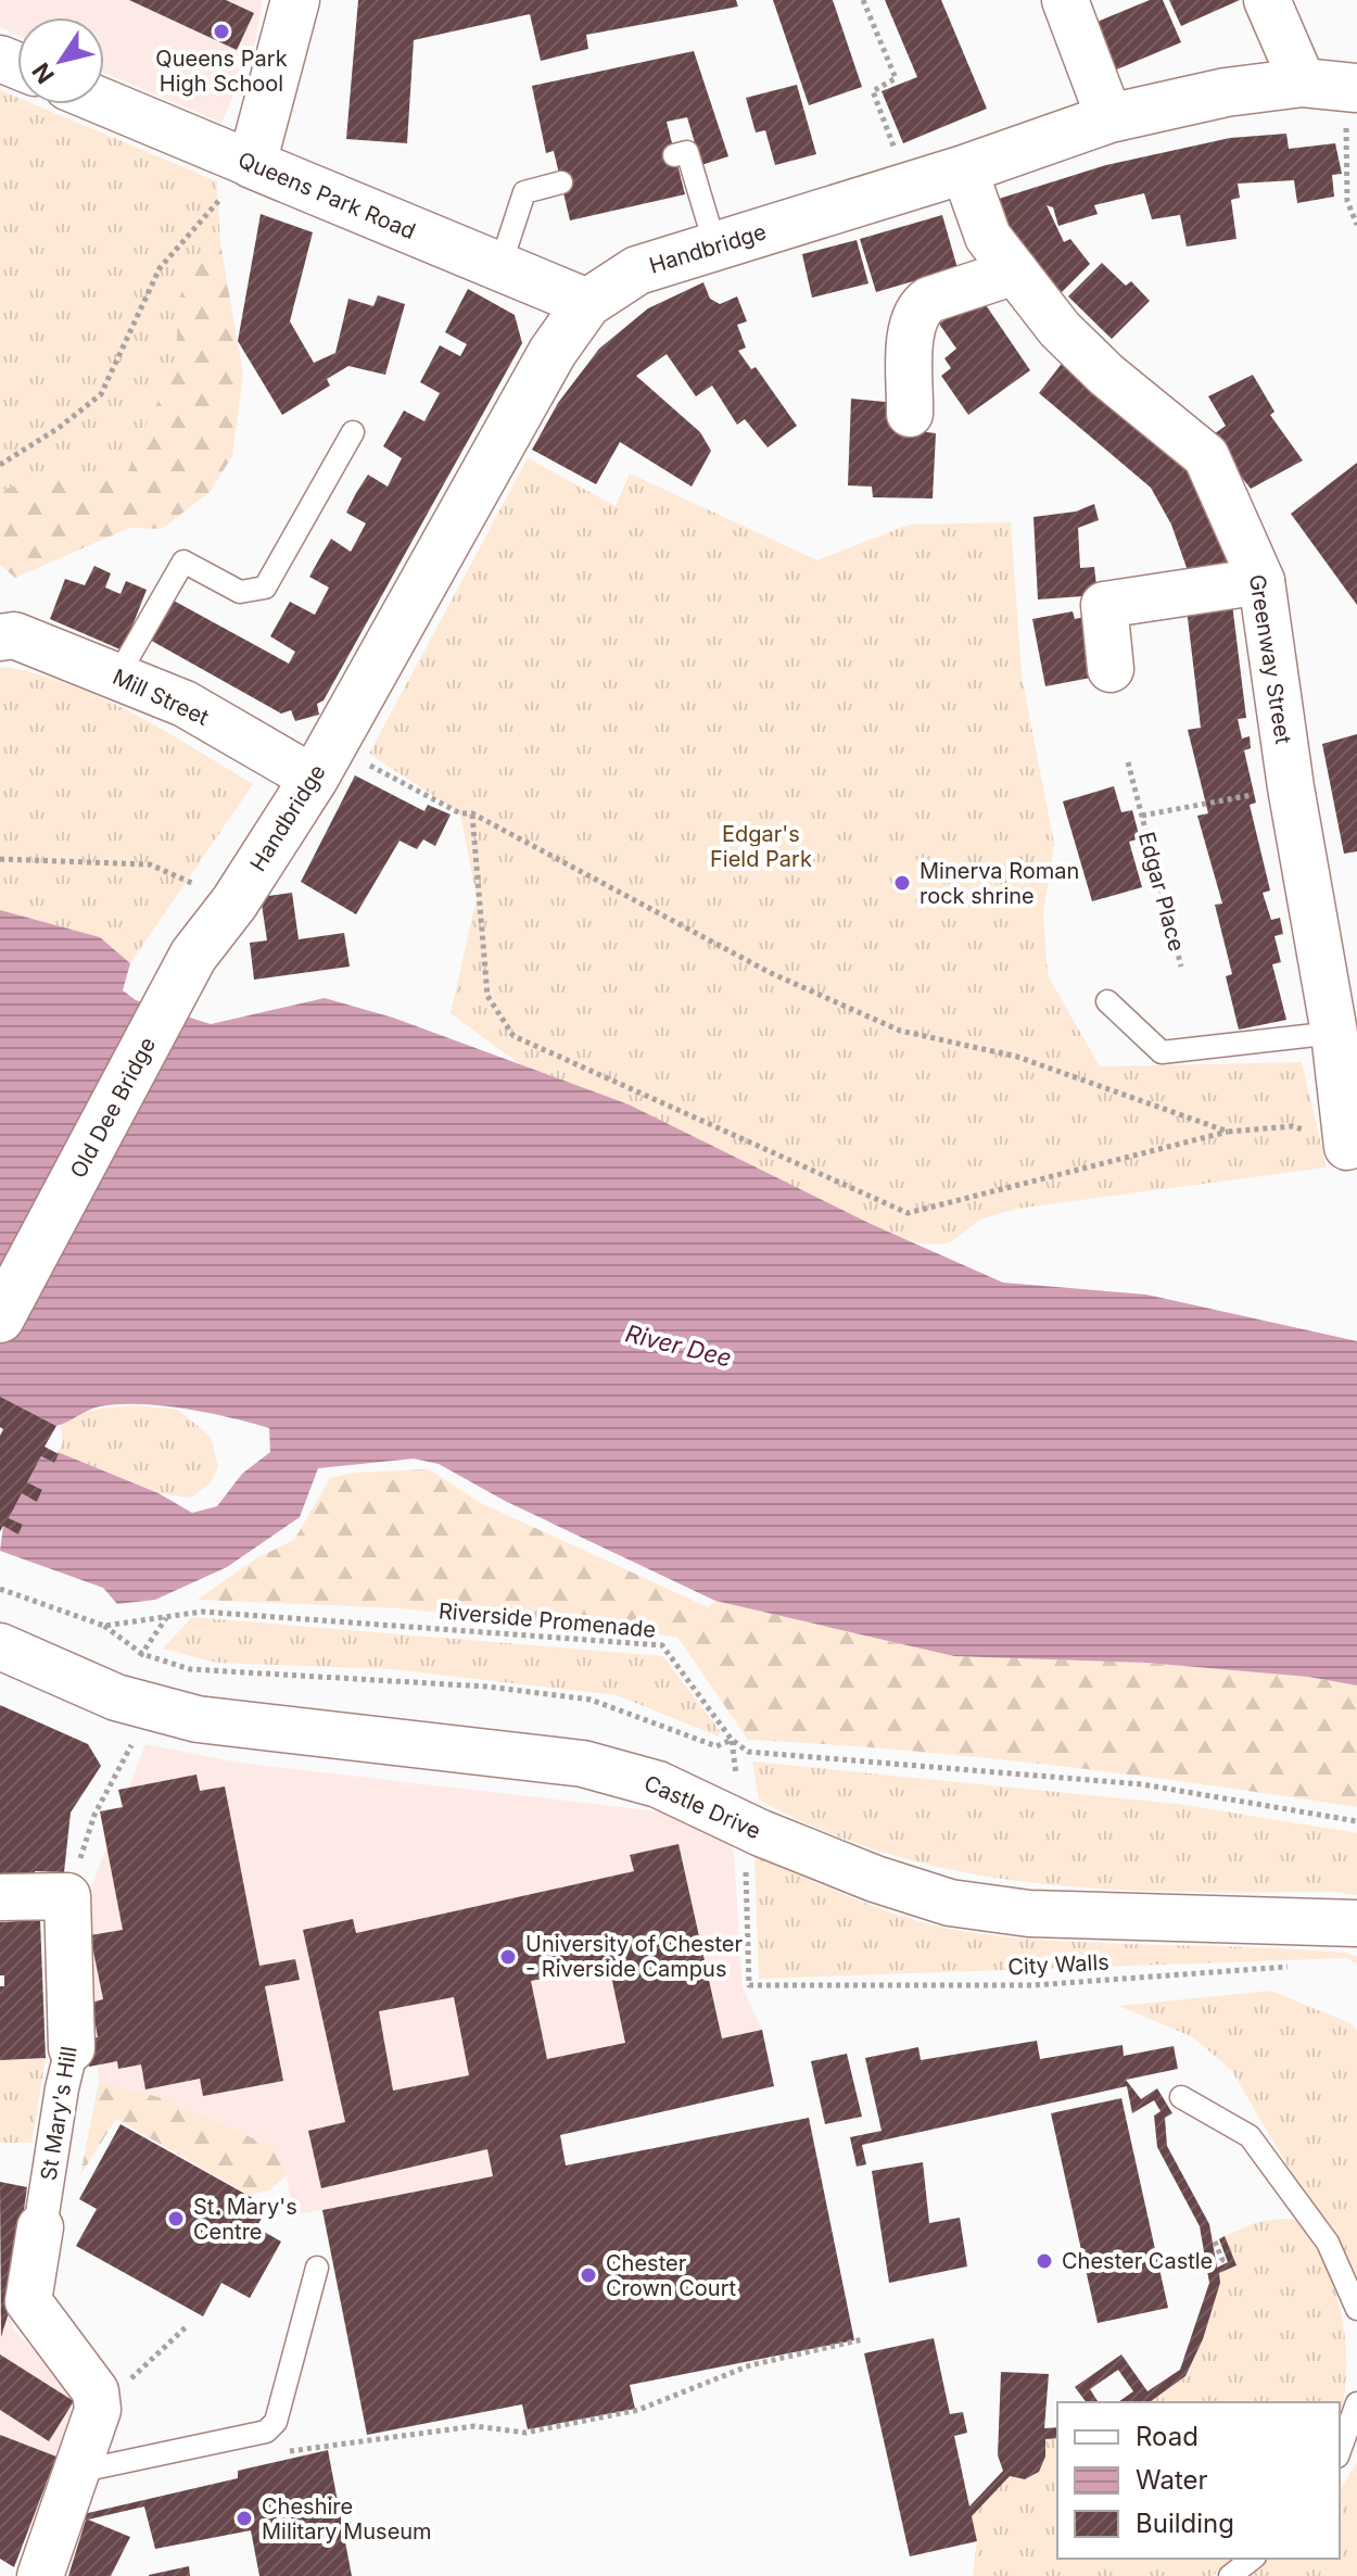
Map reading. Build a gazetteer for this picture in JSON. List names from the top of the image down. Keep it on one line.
{"streets":{"street":["Queens Park Road","Handbridge","Greenway Street","Mill Street","Old Dee Bridge","Castle Drive","St Mary's Hill"],"path":["Edgar Place","Riverside Promenade","City Walls"]},"crossings":[["Queens Park Road","Handbridge"],["Handbridge","Greenway Street"],["Handbridge","Mill Street"],["Handbridge","Old Dee Bridge"],["Greenway Street","Edgar Place"]],"water":["River Dee"],"parks":["Edgar's Field Park"],"places":["Queens Park High School","Minerva Roman rock shrine","University of Chester - Riverside Campus","St. Mary's Centre","Chester Castle","Chester Crown Court","Cheshire Military Museum"],"legend":["Road","Water","Building"],"north":"bottom left"}
